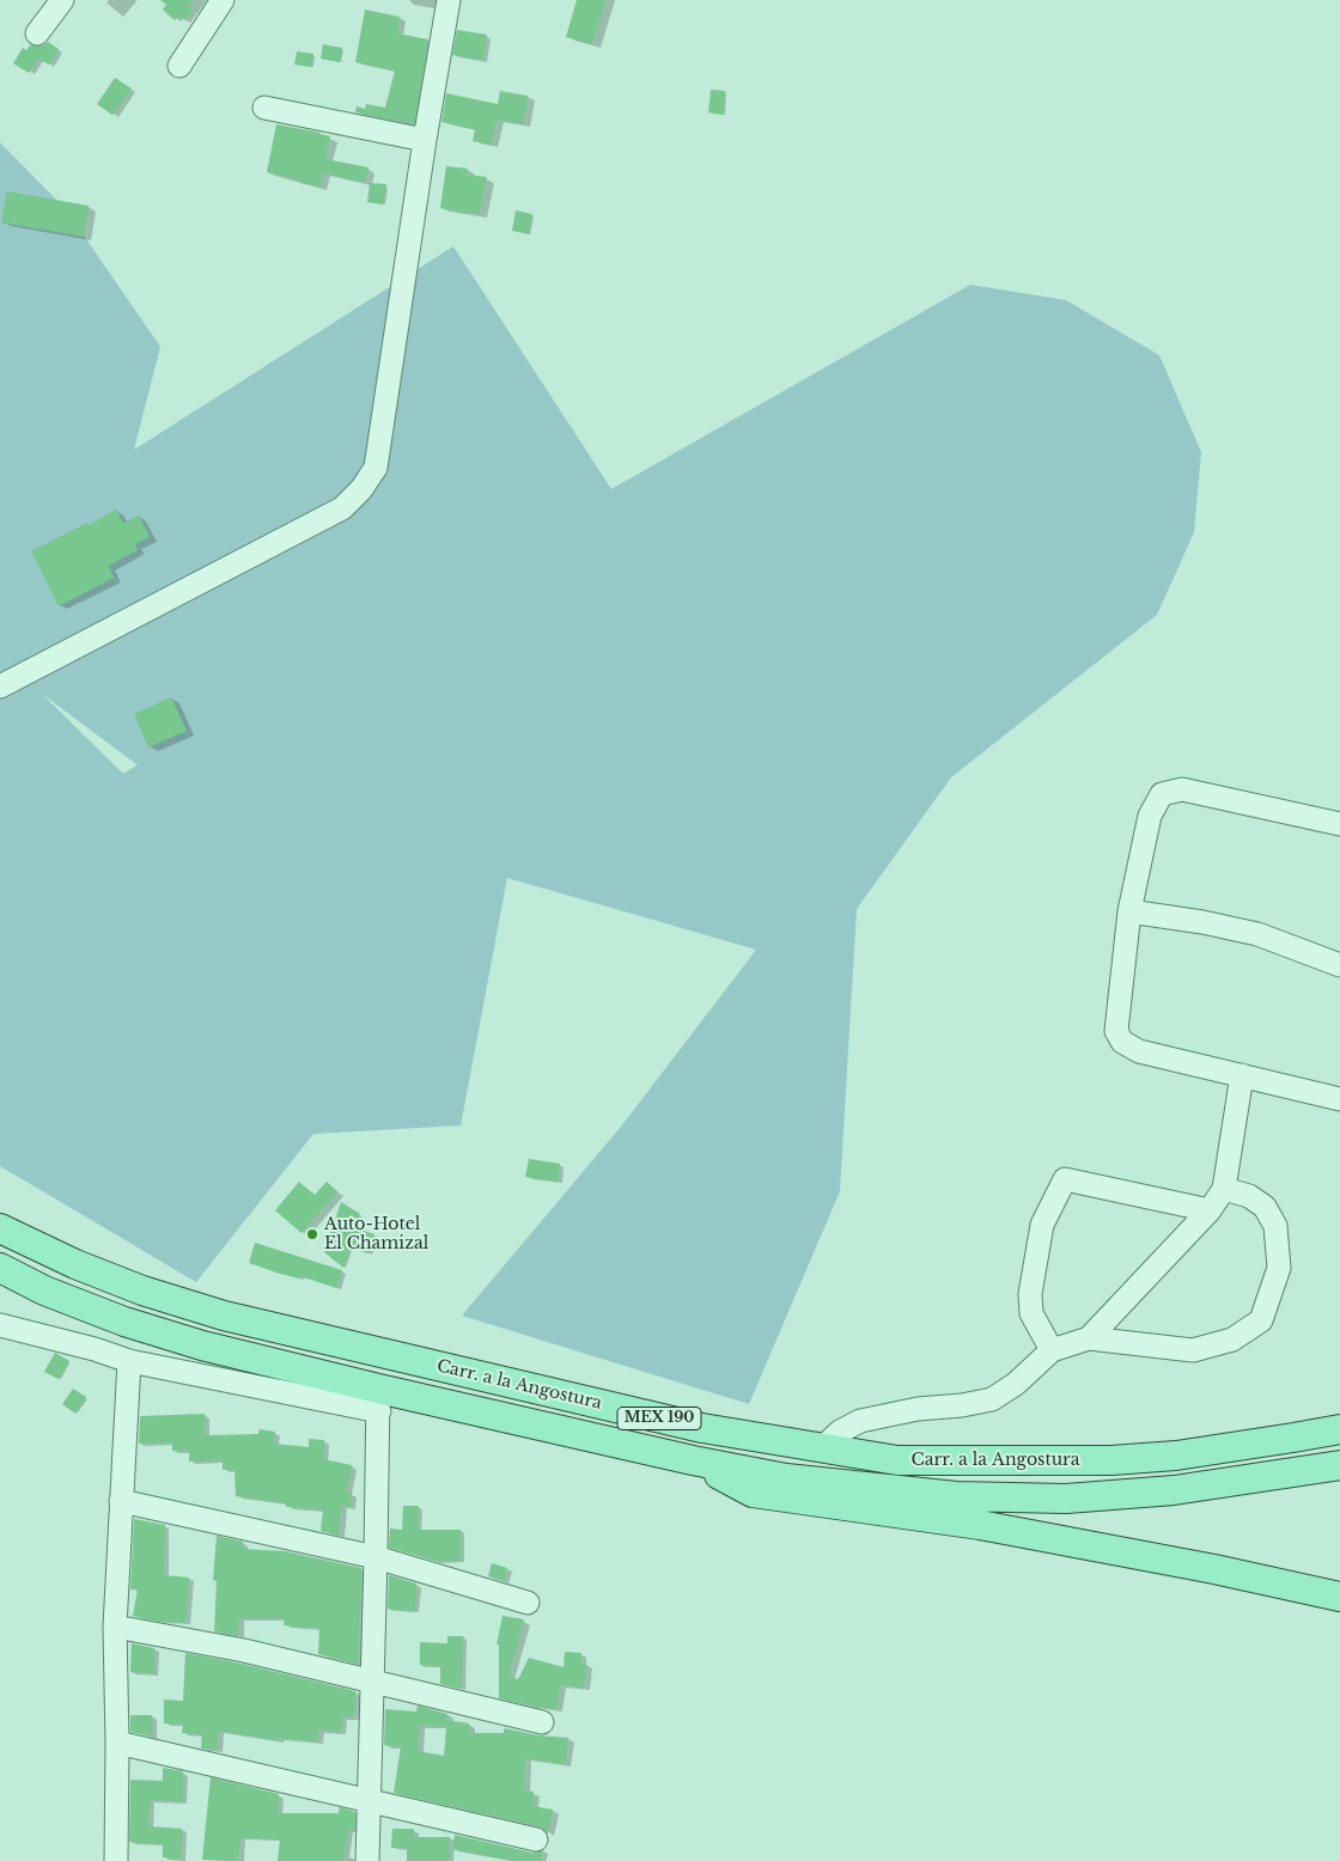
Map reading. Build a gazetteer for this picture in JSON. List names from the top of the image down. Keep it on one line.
{"streets":{"main road":["Carr. a la Angostura","MEX 190"]},"places":["Auto-Hotel El Chamizal"]}
